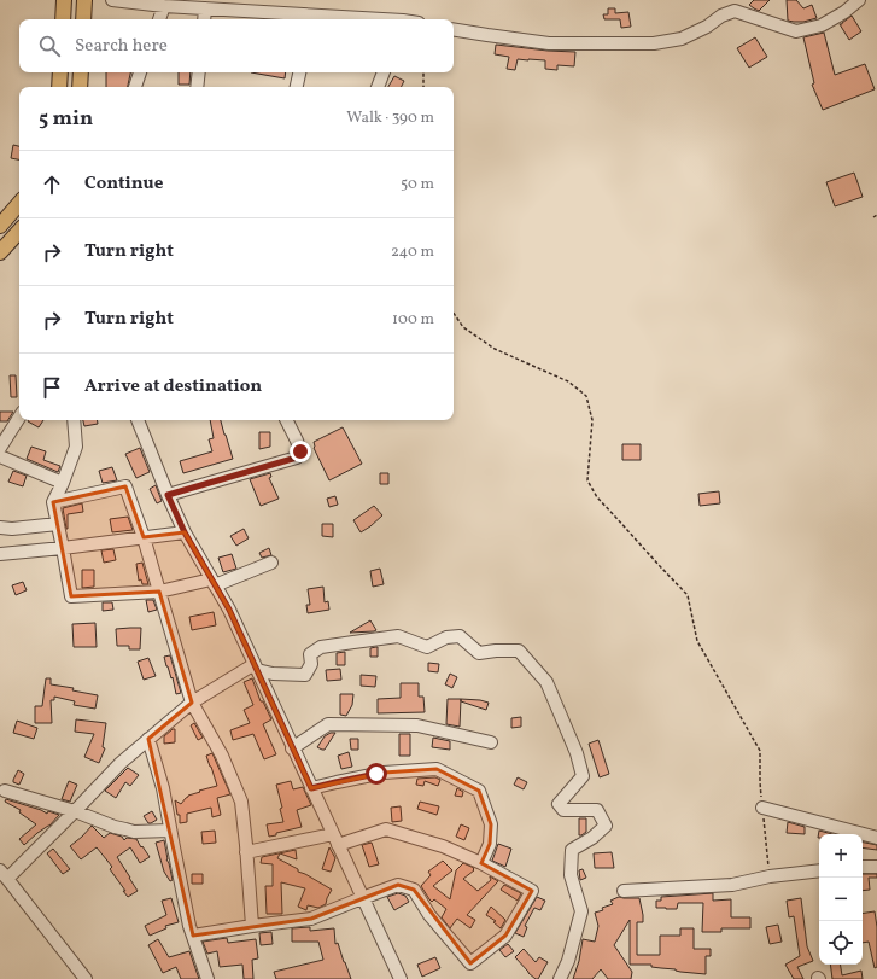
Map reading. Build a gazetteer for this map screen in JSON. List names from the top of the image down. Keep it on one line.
{"page":{"search":"Search here","heading":["5 min","Walk · 390 m"],"list":[["Continue","50 m"],["Turn right","240 m"],["Turn right","100 m"],"Arrive at destination"],"map_buttons":["+","−"]}}
